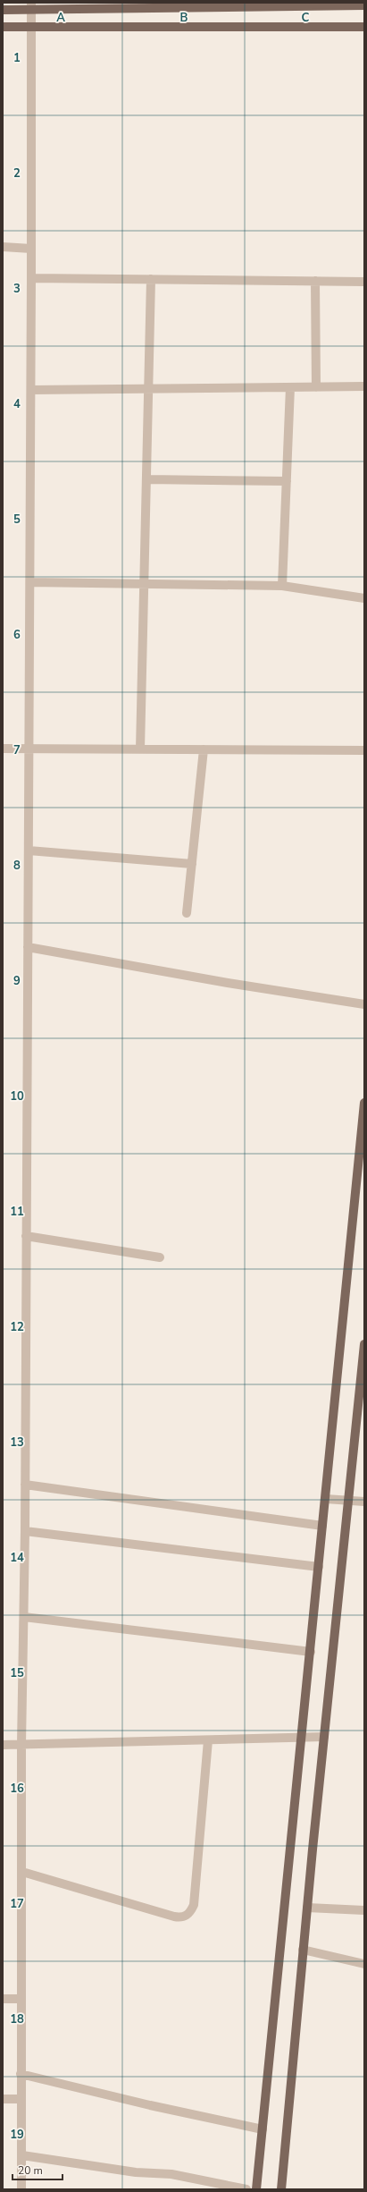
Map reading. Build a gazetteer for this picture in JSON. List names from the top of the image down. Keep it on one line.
{"scale_bar":"20 m","grid":{"columns":["A","B","C"],"rows":["1","2","3","4","5","6","7","8","9","10","11","12","13","14","15","16","17","18","19"]}}
